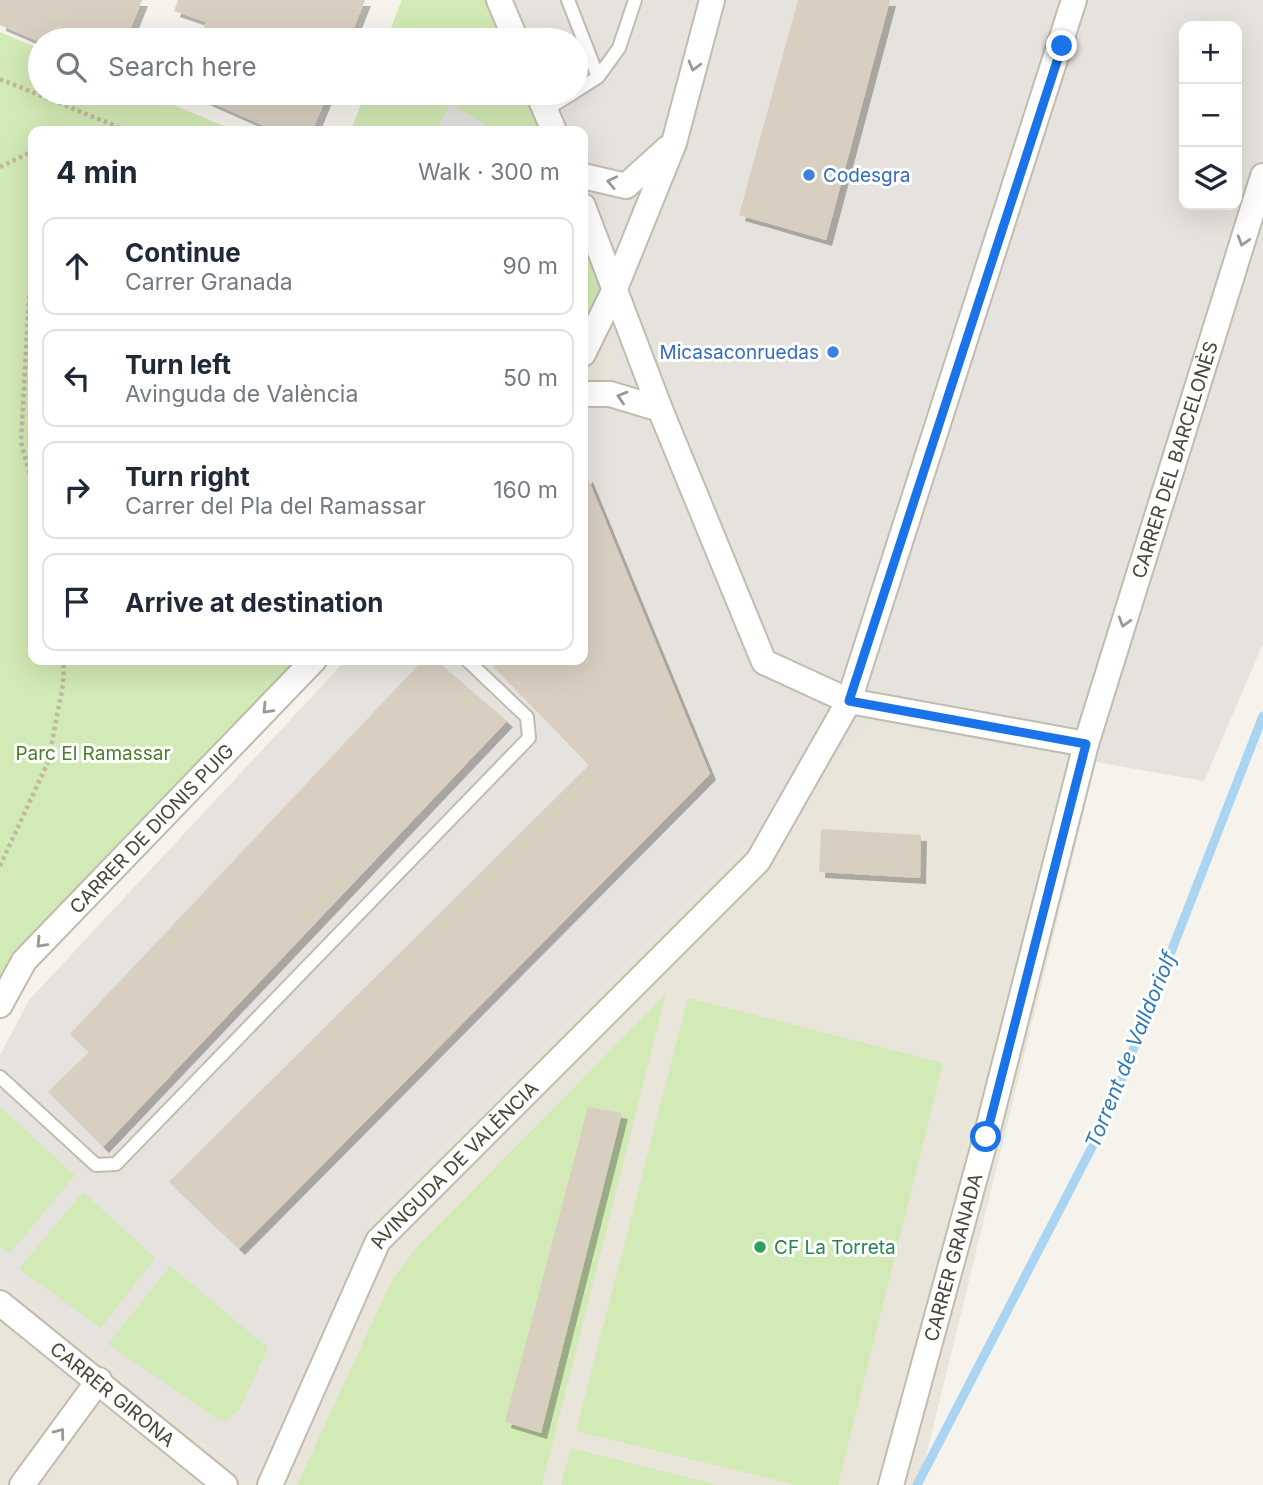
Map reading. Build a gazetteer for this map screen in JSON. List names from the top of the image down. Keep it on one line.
{"streets":{"street":["CARRER DEL BARCELONÈS","CARRER DE DIONIS PUIG","AVINGUDA DE VALÈNCIA","CARRER GRANADA","CARRER GIRONA"]},"crossings":[["CARRER DEL BARCELONÈS","CARRER GRANADA"]],"one_way":["CARRER DEL BARCELONÈS","CARRER DE DIONIS PUIG"],"water":["Torrent de Valldoriolf"],"parks":["Parc El Ramassar"],"places":["Codesgra","Micasaconruedas","CF La Torreta"],"page":{"map_buttons":["+","−"],"search":"Search here","heading":["4 min","Walk · 300 m"],"list":[["Continue","Carrer Granada","90 m"],["Turn left","Avinguda de València","50 m"],["Turn right","Carrer del Pla del Ramassar","160 m"],"Arrive at destination"]}}
